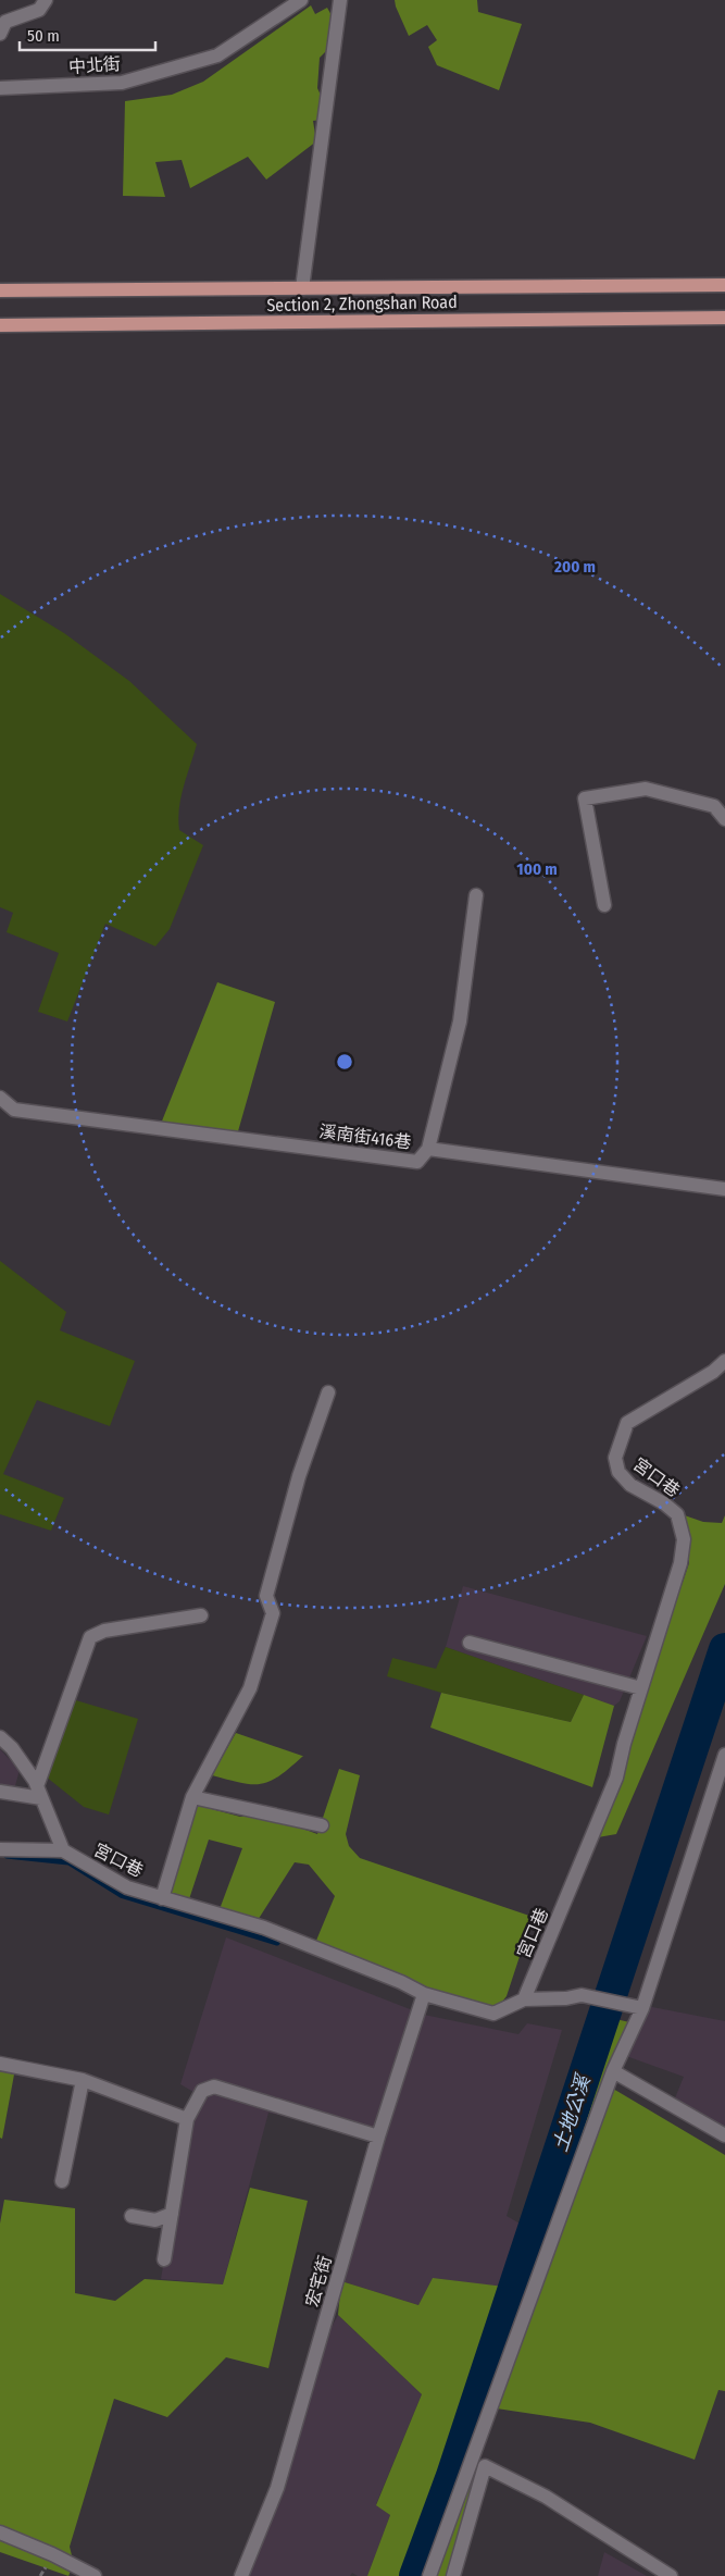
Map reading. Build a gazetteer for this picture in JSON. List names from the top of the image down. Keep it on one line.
{"streets":{"main road":["Section 2, Zhongshan Road"],"street":["中北街","溪南街416巷","宮口巷","宏宅街"]},"crossings":[["宮口巷","宏宅街"]],"water":["土地公溪"],"scale_bar":"50 m","rings":["200 m","100 m"]}
